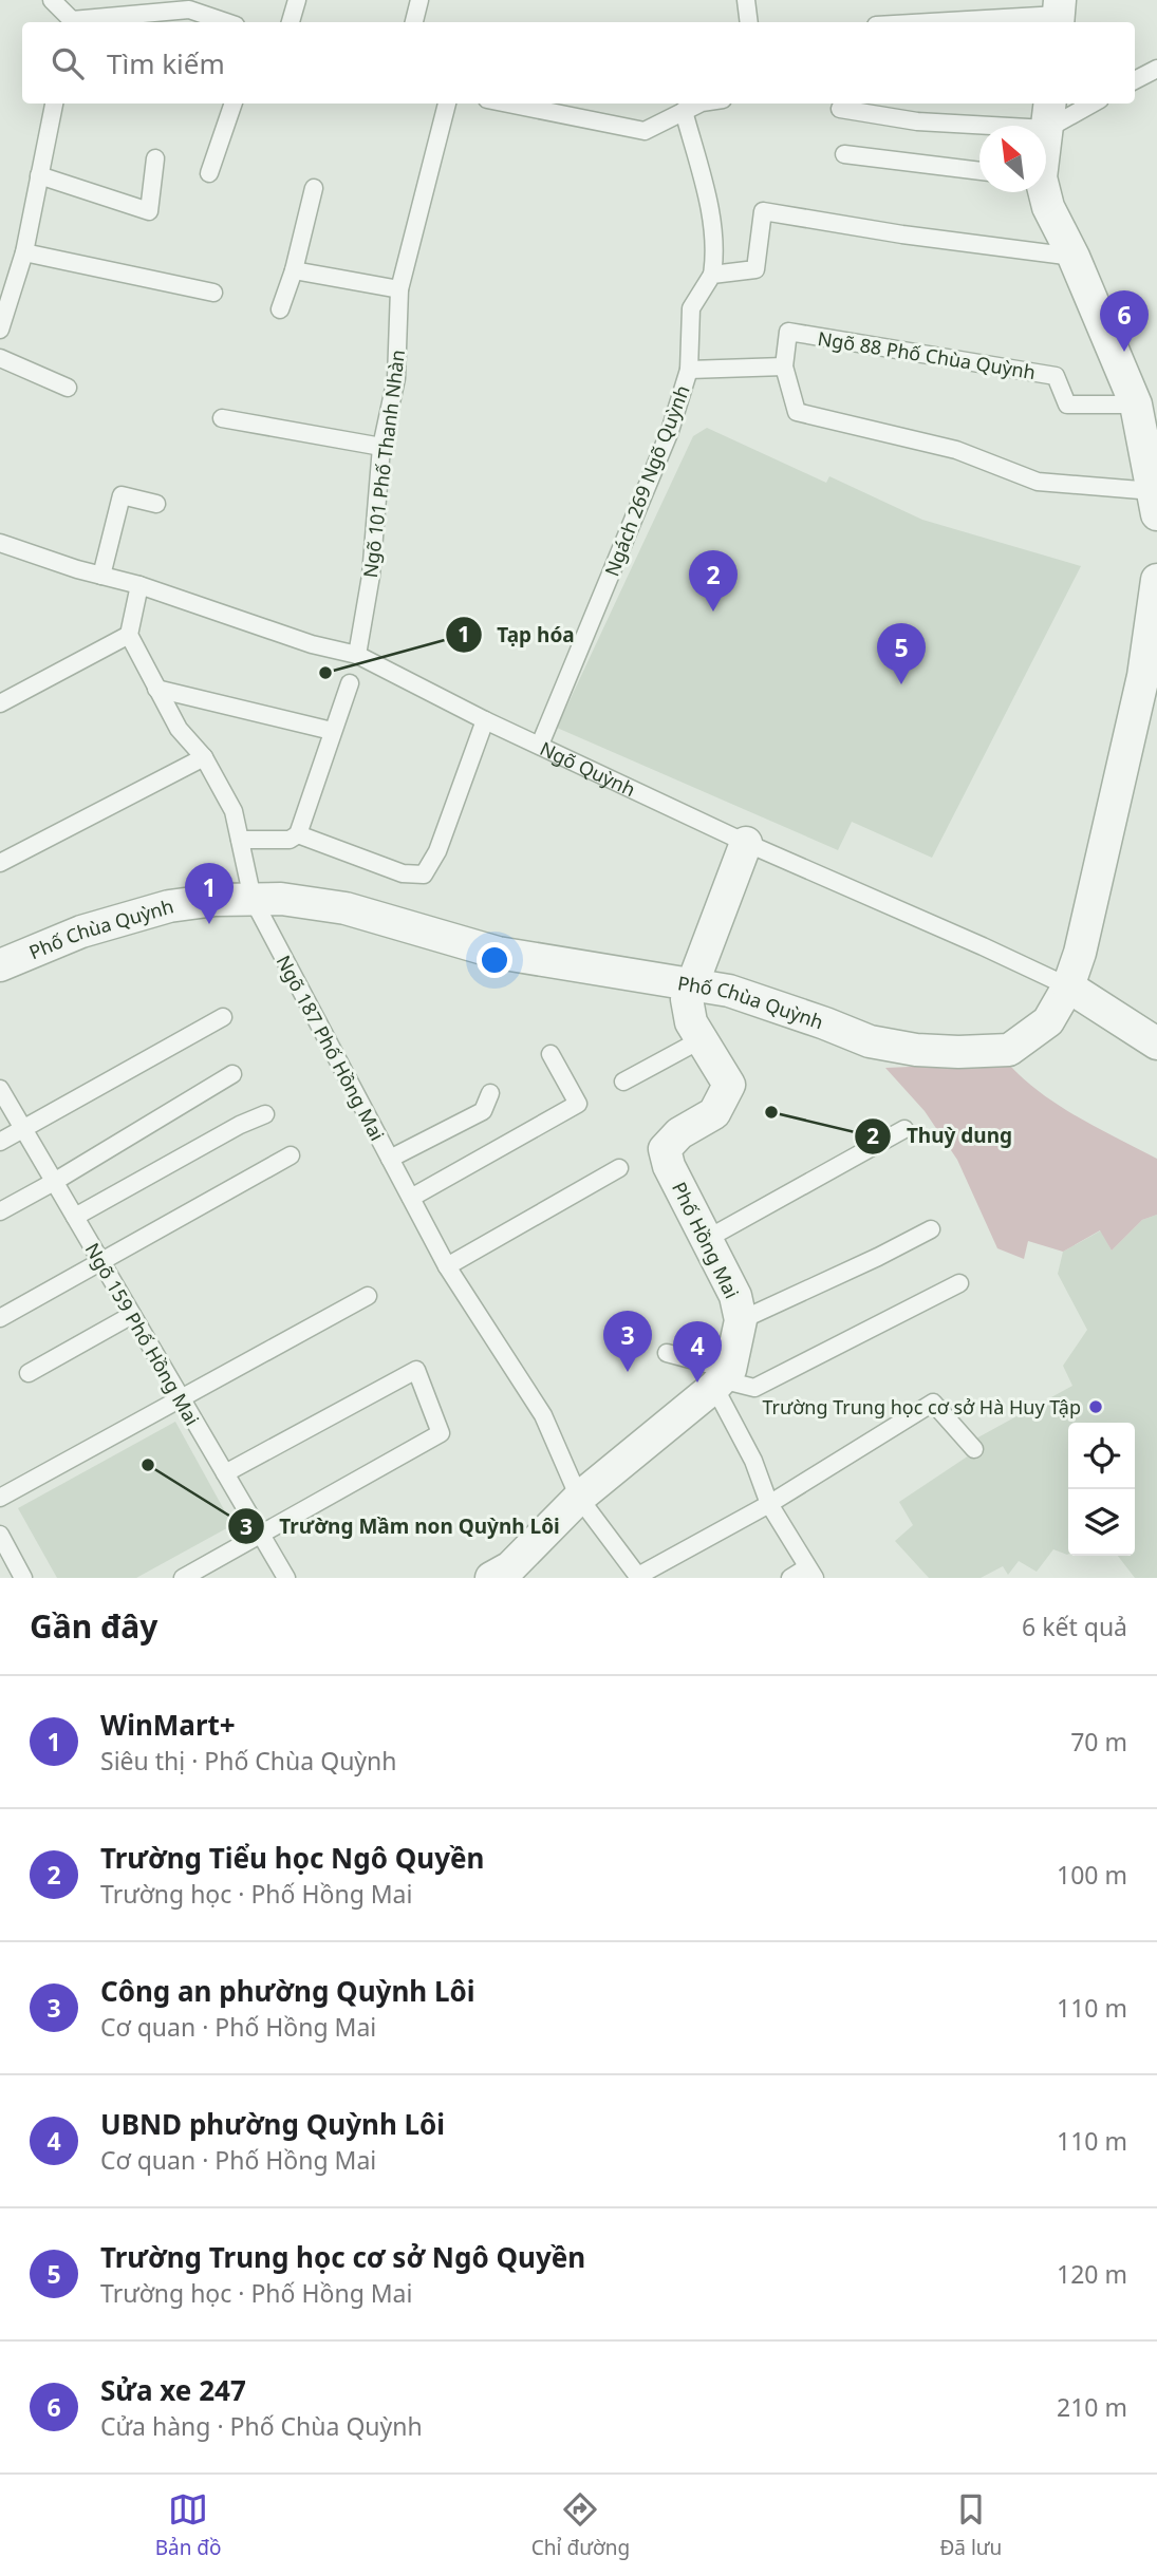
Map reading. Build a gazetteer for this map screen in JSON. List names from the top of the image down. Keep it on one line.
{"streets":{"street":["Ngõ Quỳnh","Phố Chùa Quỳnh","Phố Hồng Mai"],"lane":["Ngõ 88 Phố Chùa Quỳnh","Ngõ 101 Phố Thanh Nhàn","Ngách 269 Ngõ Quỳnh","Ngõ 187 Phố Hồng Mai","Ngõ 159 Phố Hồng Mai"]},"crossings":[["Ngõ 101 Phố Thanh Nhàn","Ngõ Quỳnh"],["Ngách 269 Ngõ Quỳnh","Ngõ Quỳnh"],["Ngõ Quỳnh","Phố Chùa Quỳnh"],["Ngõ Quỳnh","Phố Hồng Mai"],["Phố Chùa Quỳnh","Ngõ 187 Phố Hồng Mai"],["Phố Chùa Quỳnh","Phố Hồng Mai"]],"places":["Tạp hóa","Thuỳ dung","Trường Trung học cơ sở Hà Huy Tập","Trường Mầm non Quỳnh Lôi"],"north":"top left","page":{"search":"Tìm kiếm","pins":["6","2","5","1","3","4"],"heading":["Gần đây","6 kết quả"],"list":[{"mark":"1","name":"WinMart+","note":"Siêu thị · Phố Chùa Quỳnh","value":"70 m"},{"mark":"2","name":"Trường Tiểu học Ngô Quyền","note":"Trường học · Phố Hồng Mai","value":"100 m"},{"mark":"3","name":"Công an phường Quỳnh Lôi","note":"Cơ quan · Phố Hồng Mai","value":"110 m"},{"mark":"4","name":"UBND phường Quỳnh Lôi","note":"Cơ quan · Phố Hồng Mai","value":"110 m"},{"mark":"5","name":"Trường Trung học cơ sở Ngô Quyền","note":"Trường học · Phố Hồng Mai","value":"120 m"},{"mark":"6","name":"Sửa xe 247","note":"Cửa hàng · Phố Chùa Quỳnh","value":"210 m"}],"nav":["Bản đồ","Chỉ đường","Đã lưu"]}}
